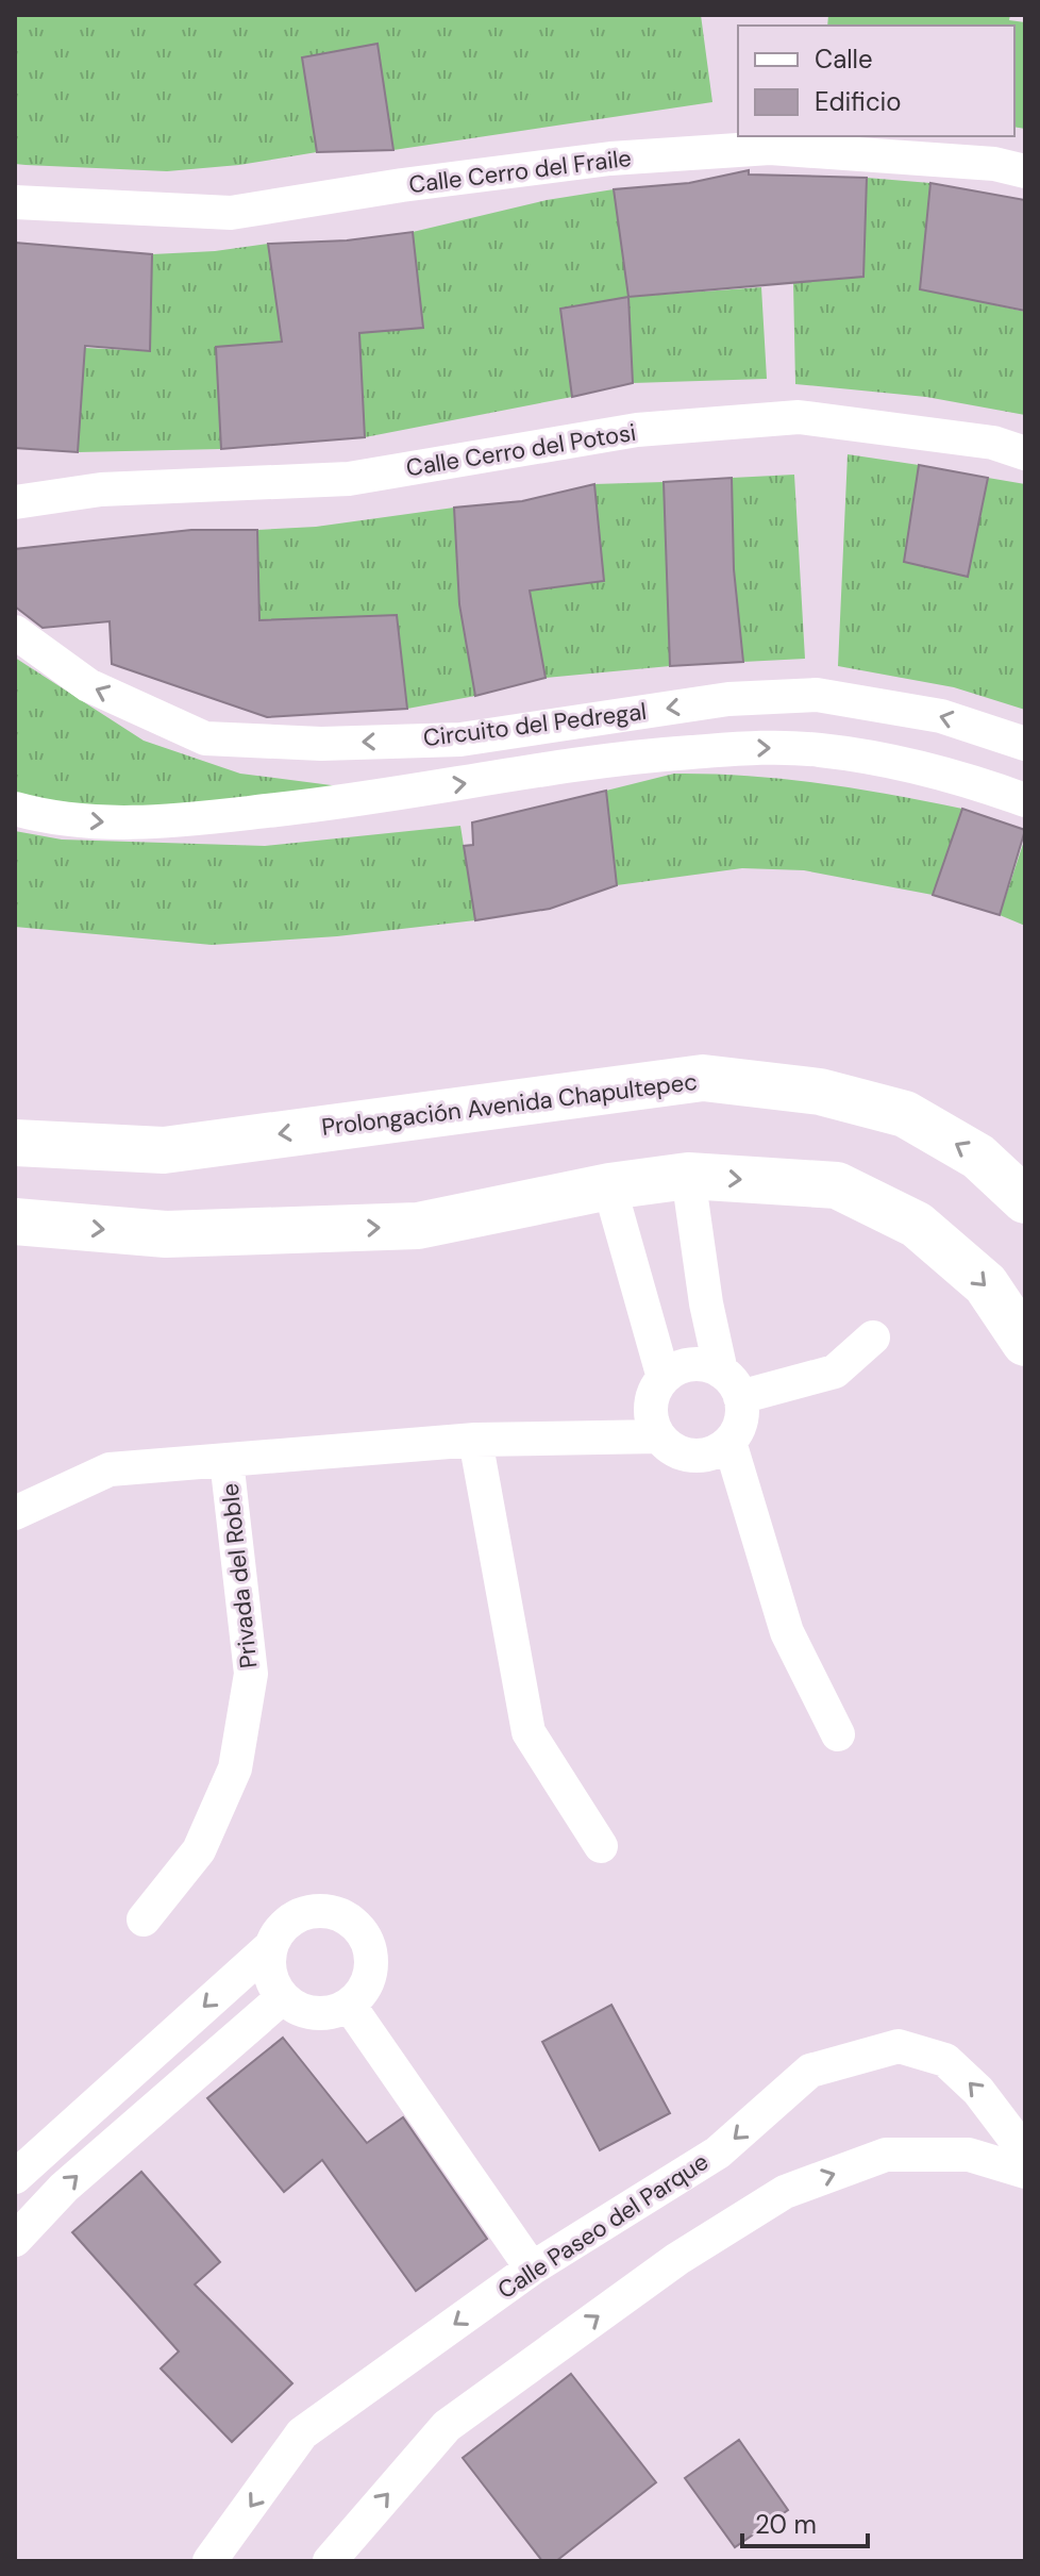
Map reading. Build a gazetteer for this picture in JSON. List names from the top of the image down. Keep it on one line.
{"streets":{"street":["Calle Cerro del Fraile","Calle Cerro del Potosi","Circuito del Pedregal","Prolongación Avenida Chapultepec","Privada del Roble","Calle Paseo del Parque"]},"legend":["Calle","Edificio"],"scale_bar":"20 m"}
